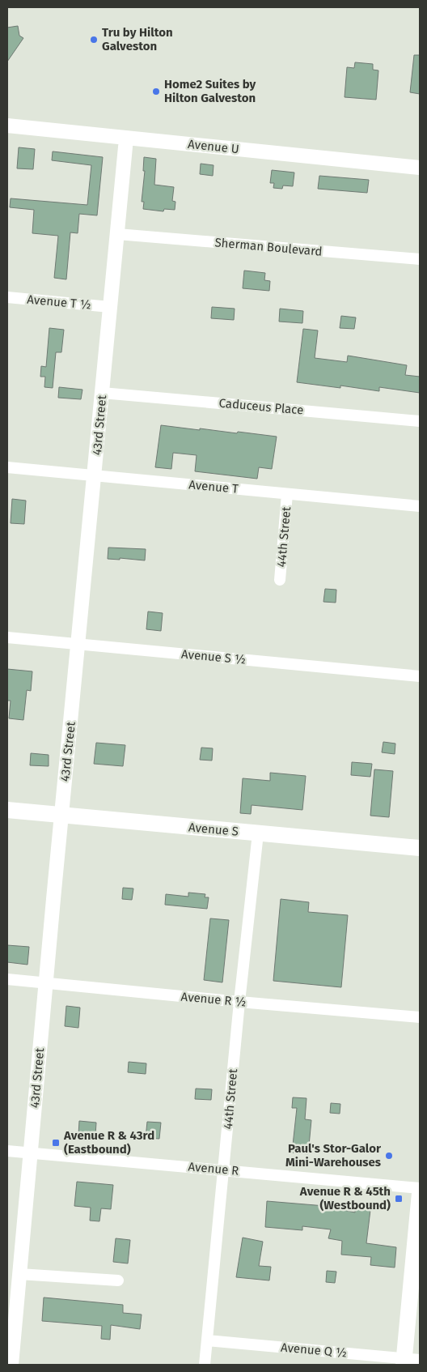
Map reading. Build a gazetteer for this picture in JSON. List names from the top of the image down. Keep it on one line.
{"streets":{"main road":["Avenue S"],"street":["Avenue U","Sherman Boulevard","Avenue T ½","Caduceus Place","43rd Street","Avenue T","44th Street","Avenue S ½","Avenue R ½","Avenue R","Avenue Q ½"]},"crossings":[["Avenue U","43rd Street"],["Sherman Boulevard","43rd Street"],["Avenue T ½","43rd Street"],["Caduceus Place","43rd Street"],["43rd Street","Avenue T"],["43rd Street","Avenue S ½"],["43rd Street","Avenue S"],["43rd Street","Avenue R ½"],["43rd Street","Avenue R"],["Avenue T","44th Street"],["44th Street","Avenue S"],["44th Street","Avenue R ½"],["44th Street","Avenue R"],["44th Street","Avenue Q ½"]],"places":{"other":["Tru by Hilton Galveston","Home2 Suites by Hilton Galveston","Paul's Stor-Galor Mini-Warehouses"],"transit":["Avenue R & 43rd (Eastbound)","Avenue R & 45th (Westbound)"]}}
